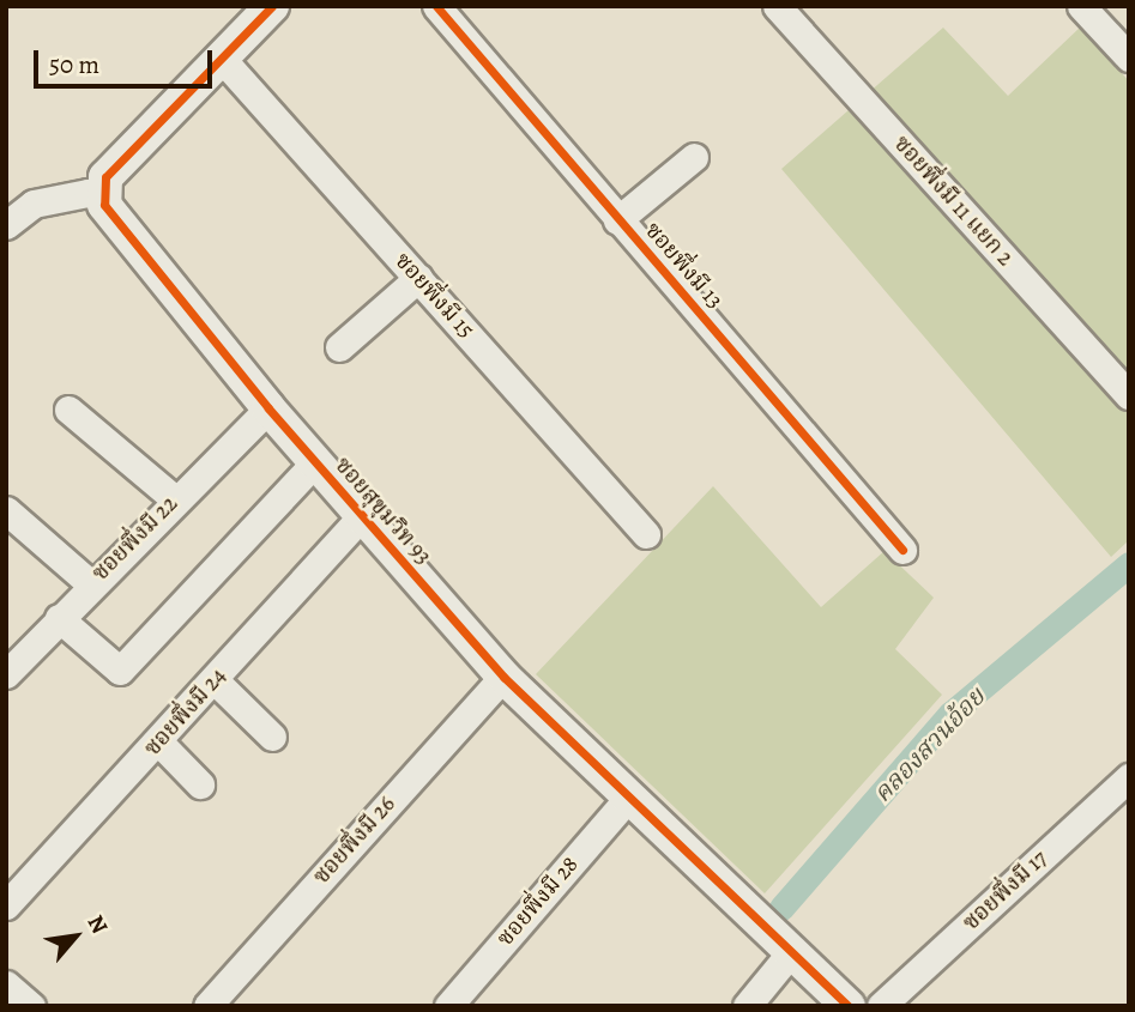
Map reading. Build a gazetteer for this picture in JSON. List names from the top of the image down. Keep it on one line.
{"streets":{"street":["ซอยพึ่งมี 11 แยก 2","ซอยพึ่งมี 13","ซอยพึ่งมี 15","ซอยสุขุมวิท 93","ซอยพึ่งมี 22","ซอยพึ่งมี 24","ซอยพึ่งมี 26","ซอยพึ่งมี 17","ซอยพึ่งมี 28"]},"crossings":[["ซอยสุขุมวิท 93","ซอยพึ่งมี 22"],["ซอยสุขุมวิท 93","ซอยพึ่งมี 24"],["ซอยสุขุมวิท 93","ซอยพึ่งมี 26"],["ซอยสุขุมวิท 93","ซอยพึ่งมี 28"]],"water":["คลองสวนอ้อย"],"scale_bar":"50 m","north":"top right"}
